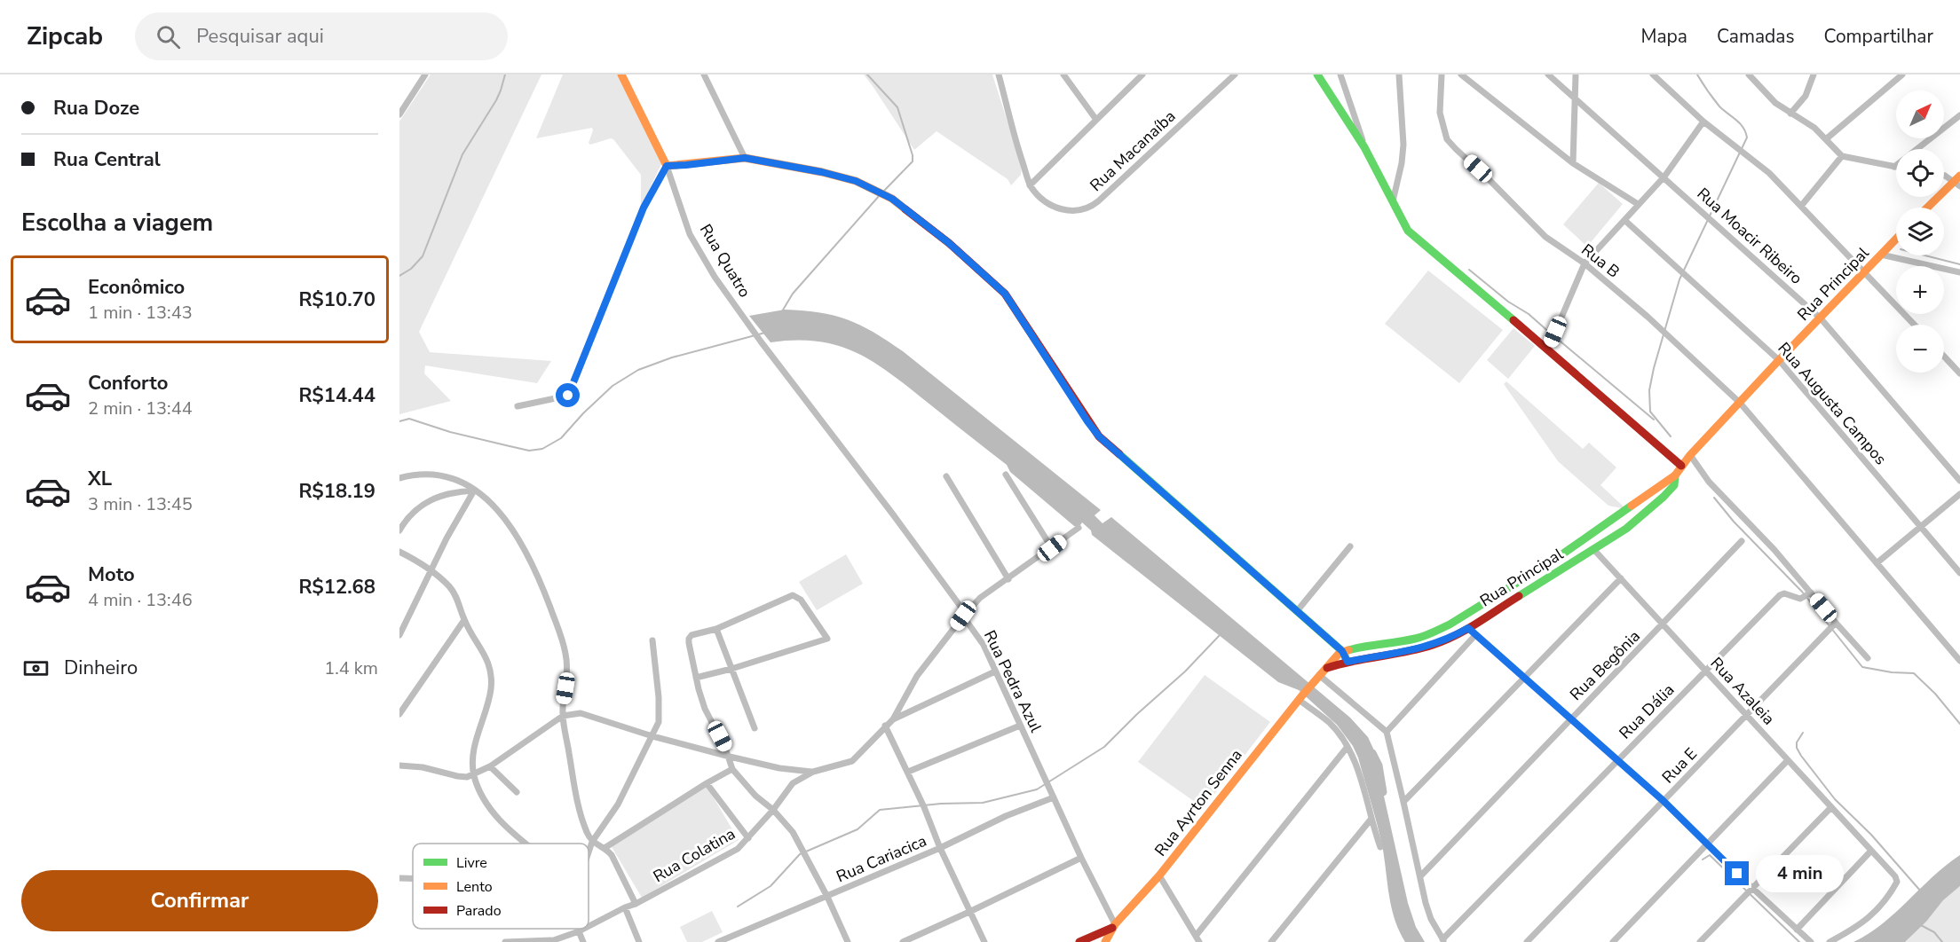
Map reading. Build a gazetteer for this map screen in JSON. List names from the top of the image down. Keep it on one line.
{"streets":{"main road":["Rua Quatro","Rua Principal","Rua Ayrton Senna"],"street":["Rua Macanaíba","Rua Moacir Ribeiro","Rua B","Rua Augusta Campos","Rua Begônia","Rua Pedra Azul","Rua Azaleia","Rua Dália","Rua E","Rua Colatina","Rua Cariacica"]},"crossings":[["Rua Moacir Ribeiro","Rua Principal"],["Rua Quatro","Rua Pedra Azul"],["Rua B","Rua Principal"],["Rua Principal","Rua Augusta Campos"],["Rua Principal","Rua Azaleia"],["Rua Principal","Rua Ayrton Senna"],["Rua Begônia","Rua Azaleia"],["Rua Pedra Azul","Rua Ayrton Senna"],["Rua Pedra Azul","Rua Colatina"],["Rua Pedra Azul","Rua Cariacica"],["Rua Azaleia","Rua Dália"],["Rua Azaleia","Rua E"]],"legend":["Livre","Lento","Parado"],"north":"top right","page":{"header":"Zipcab","search":"Pesquisar aqui","nav":["Mapa","Camadas","Compartilhar"],"banner":["Rua Doze","Rua Central"],"map_buttons":["+","−"],"heading":"Escolha a viagem","list":[{"name":"Econômico","note":"1 min · 13:43","value":"R$10.70"},{"name":"Conforto","note":"2 min · 13:44","value":"R$14.44"},{"name":"XL","note":"3 min · 13:45","value":"R$18.19"},{"name":"Moto","note":"4 min · 13:46","value":"R$12.68"}],"pay":["Dinheiro","1.4 km"],"bubble":"4 min","buttons":"Confirmar"}}
